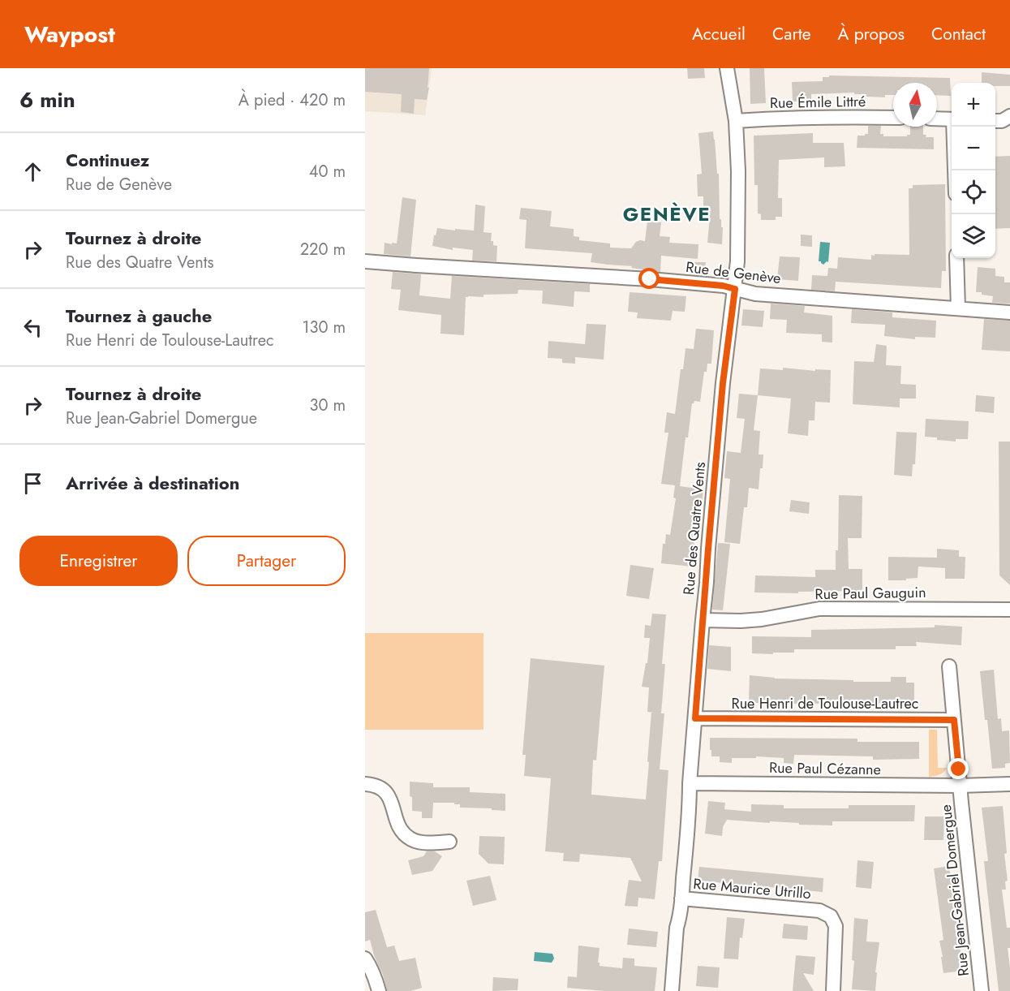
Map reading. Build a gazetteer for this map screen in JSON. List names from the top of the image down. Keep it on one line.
{"streets":{"street":["Rue Émile Littré","Rue de Genève","Rue des Quatre Vents","Rue Paul Gauguin","Rue Henri de Toulouse-Lautrec","Rue Paul Cézanne","Rue Maurice Utrillo","Rue Jean-Gabriel Domergue"]},"crossings":[["Rue Émile Littré","Rue des Quatre Vents"],["Rue de Genève","Rue des Quatre Vents"],["Rue des Quatre Vents","Rue Paul Gauguin"],["Rue des Quatre Vents","Rue Henri de Toulouse-Lautrec"],["Rue des Quatre Vents","Rue Paul Cézanne"],["Rue des Quatre Vents","Rue Maurice Utrillo"],["Rue Henri de Toulouse-Lautrec","Rue Jean-Gabriel Domergue"],["Rue Paul Cézanne","Rue Jean-Gabriel Domergue"]],"districts":["GENÈVE"],"north":"top","page":{"header":"Waypost","nav":["Accueil","Carte","À propos","Contact"],"heading":["6 min","À pied · 420 m"],"map_buttons":["+","−"],"list":[["Continuez","Rue de Genève","40 m"],["Tournez à droite","Rue des Quatre Vents","220 m"],["Tournez à gauche","Rue Henri de Toulouse-Lautrec","130 m"],["Tournez à droite","Rue Jean-Gabriel Domergue","30 m"],"Arrivée à destination"],"buttons":["Enregistrer","Partager"]}}
